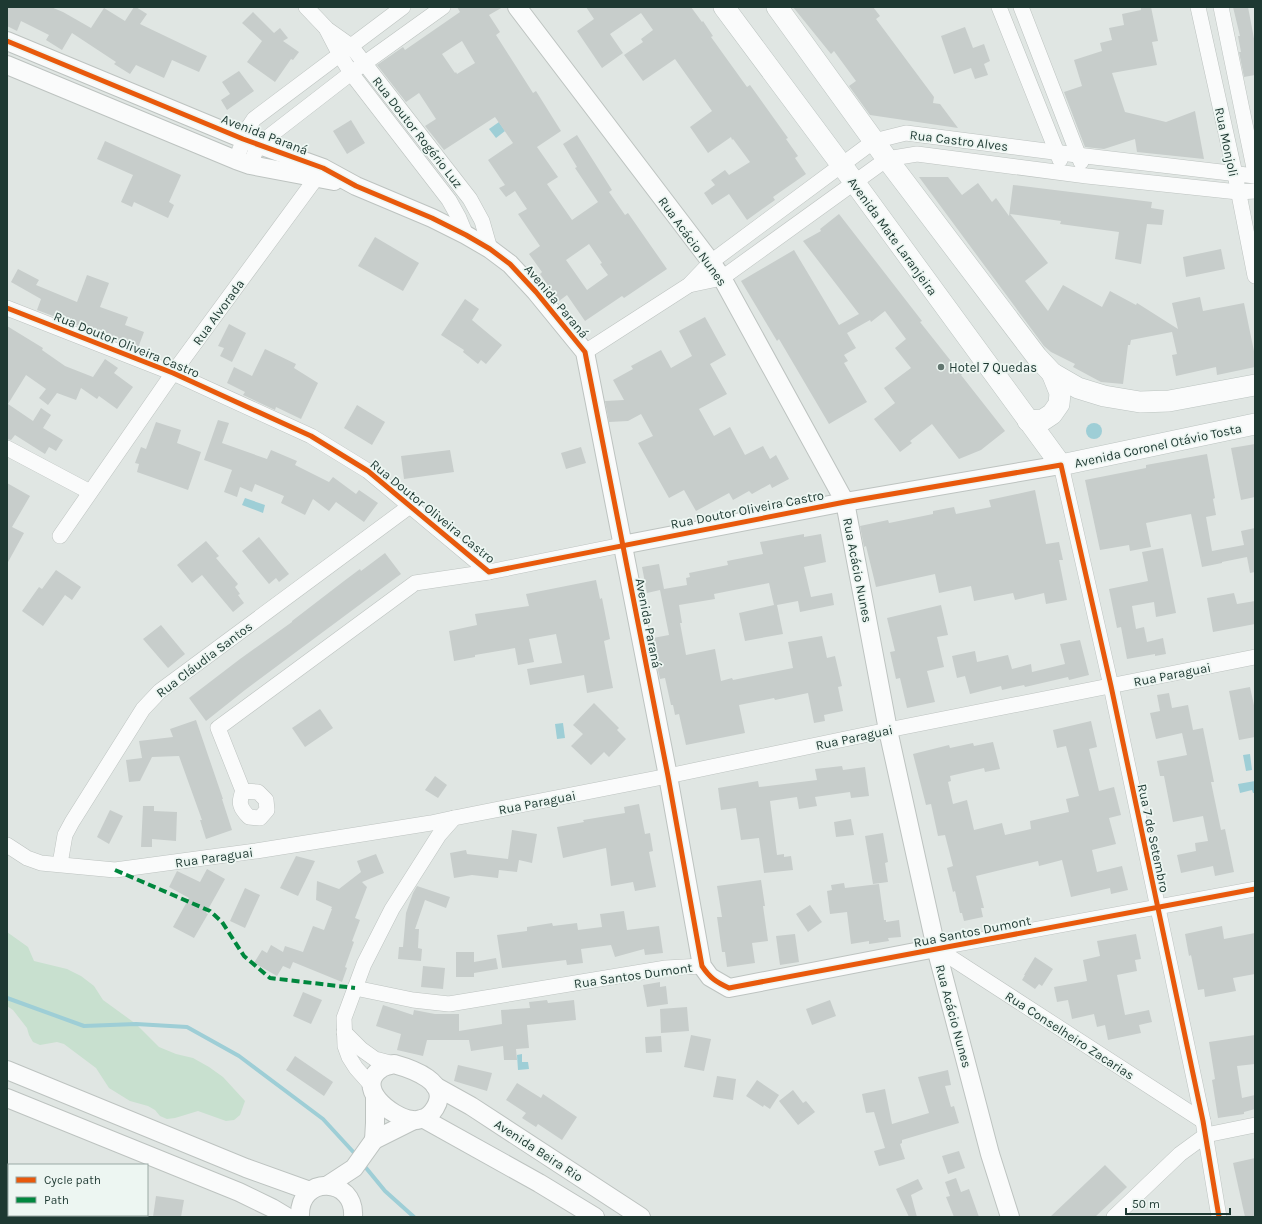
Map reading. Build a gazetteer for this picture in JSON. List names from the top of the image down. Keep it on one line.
{"streets":{"main road":["Avenida Mate Laranjeira","Avenida Coronel Otávio Tosta"],"street":["Rua Doutor Rogério Luz","Avenida Paraná","Rua Castro Alves","Rua Monjoli","Rua Acácio Nunes","Rua Alvorada","Rua Doutor Oliveira Castro","Rua Cláudia Santos","Rua Paraguai","Rua 7 de Setembro","Rua Santos Dumont","Rua Conselheiro Zacarias","Avenida Beira Rio"]},"crossings":[["Rua Doutor Rogério Luz","Avenida Paraná"],["Avenida Paraná","Rua Castro Alves"],["Avenida Paraná","Rua Alvorada"],["Avenida Paraná","Rua Doutor Oliveira Castro"],["Avenida Paraná","Rua Paraguai"],["Avenida Paraná","Rua Santos Dumont"],["Rua Castro Alves","Rua Monjoli"],["Rua Castro Alves","Avenida Mate Laranjeira"],["Rua Castro Alves","Rua Acácio Nunes"],["Avenida Mate Laranjeira","Rua Doutor Oliveira Castro"],["Avenida Mate Laranjeira","Avenida Coronel Otávio Tosta"],["Avenida Mate Laranjeira","Rua 7 de Setembro"],["Rua Acácio Nunes","Rua Doutor Oliveira Castro"],["Rua Acácio Nunes","Rua Paraguai"],["Rua Acácio Nunes","Rua Santos Dumont"],["Rua Acácio Nunes","Rua Conselheiro Zacarias"],["Rua Alvorada","Rua Doutor Oliveira Castro"],["Rua Doutor Oliveira Castro","Avenida Coronel Otávio Tosta"],["Rua Doutor Oliveira Castro","Rua Cláudia Santos"],["Rua Doutor Oliveira Castro","Rua 7 de Setembro"],["Avenida Coronel Otávio Tosta","Rua 7 de Setembro"],["Rua Cláudia Santos","Rua Paraguai"],["Rua Paraguai","Rua 7 de Setembro"],["Rua 7 de Setembro","Rua Santos Dumont"],["Rua 7 de Setembro","Rua Conselheiro Zacarias"],["Rua Santos Dumont","Rua Conselheiro Zacarias"]],"places":["Hotel 7 Quedas"],"legend":["Cycle path","Path"],"scale_bar":"50 m"}
